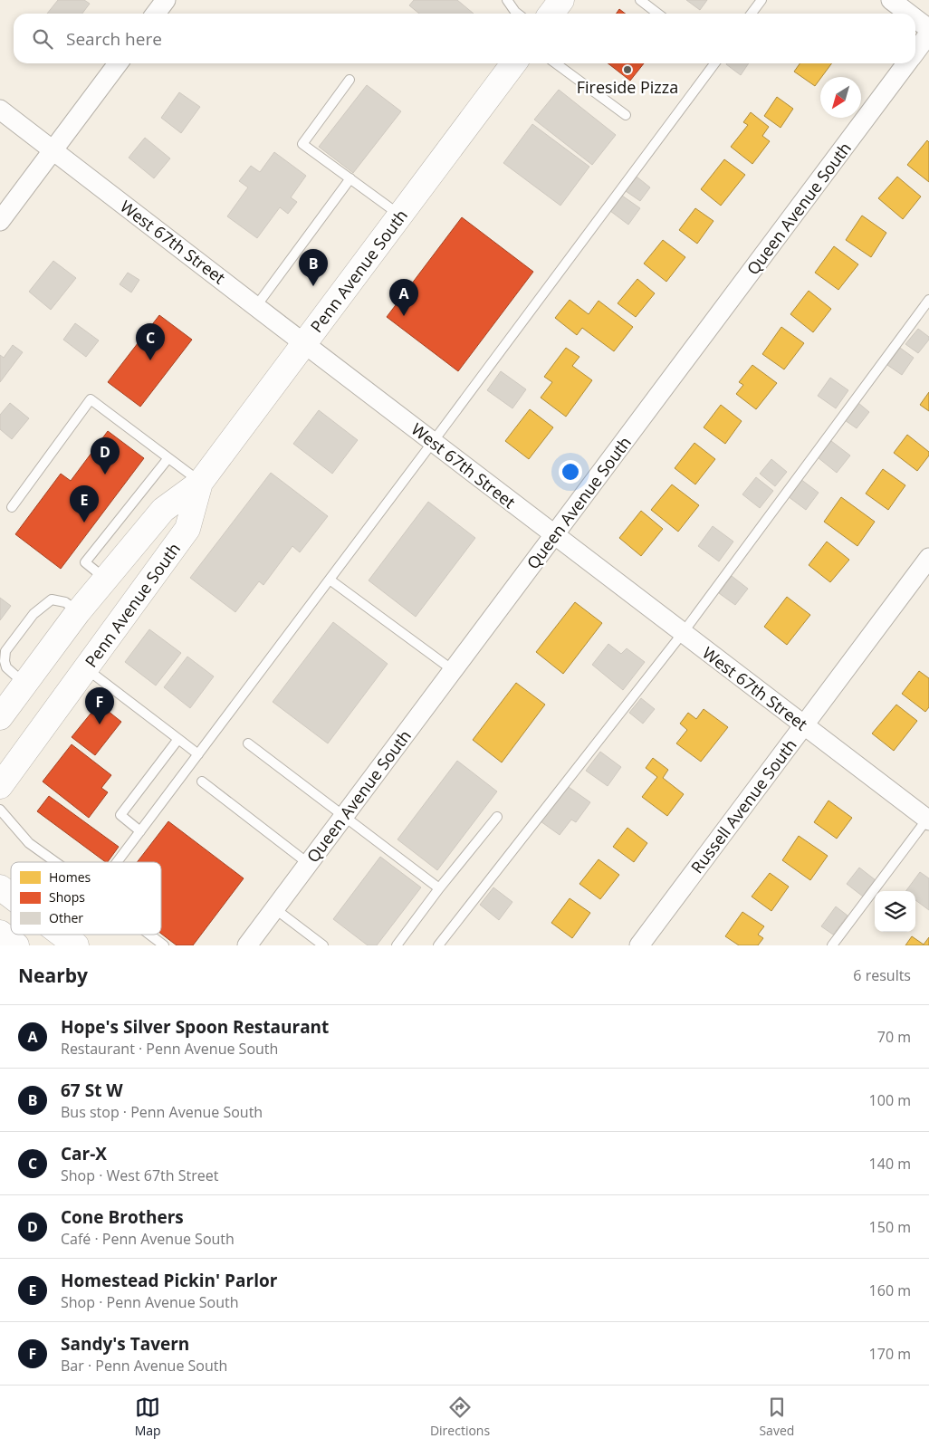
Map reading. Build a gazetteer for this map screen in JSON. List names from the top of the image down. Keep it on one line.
{"streets":{"main road":["Penn Avenue South"],"street":["Queen Avenue South","West 67th Street","Russell Avenue South"]},"crossings":[["Queen Avenue South","West 67th Street"],["West 67th Street","Penn Avenue South"],["West 67th Street","Russell Avenue South"]],"places":["Fireside Pizza"],"legend":["Homes","Shops","Other"],"north":"bottom left","page":{"search":"Search here","pins":["B","A","C","D","E","F"],"heading":["Nearby","6 results"],"list":[{"mark":"A","name":"Hope's Silver Spoon Restaurant","note":"Restaurant · Penn Avenue South","value":"70 m"},{"mark":"B","name":"67 St W","note":"Bus stop · Penn Avenue South","value":"100 m"},{"mark":"C","name":"Car-X","note":"Shop · West 67th Street","value":"140 m"},{"mark":"D","name":"Cone Brothers","note":"Café · Penn Avenue South","value":"150 m"},{"mark":"E","name":"Homestead Pickin' Parlor","note":"Shop · Penn Avenue South","value":"160 m"},{"mark":"F","name":"Sandy's Tavern","note":"Bar · Penn Avenue South","value":"170 m"}],"nav":["Map","Directions","Saved"]}}
